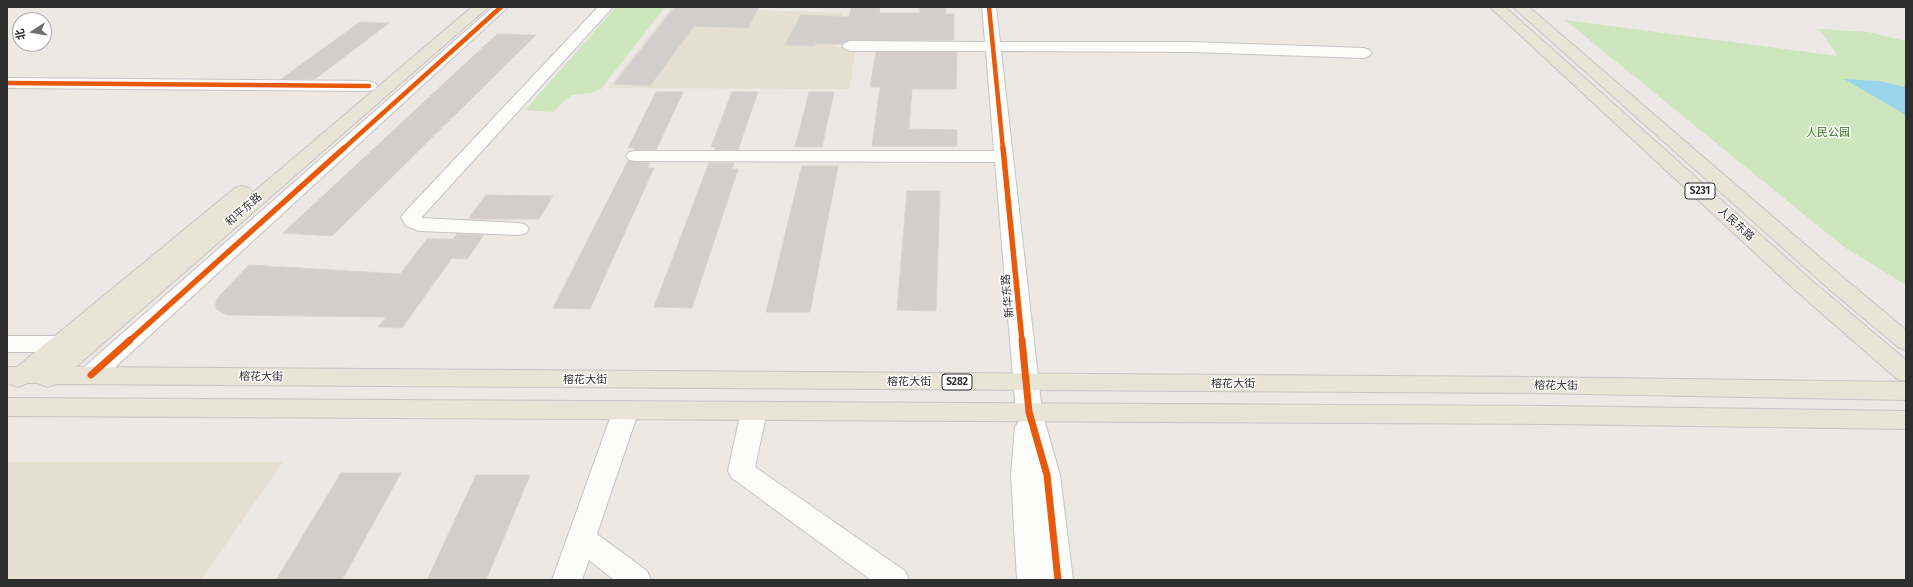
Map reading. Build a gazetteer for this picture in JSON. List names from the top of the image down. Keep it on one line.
{"streets":{"main road":["S231","和平东路","人民东路","榕花大街","S282"],"street":["新华东路"]},"crossings":[["和平东路","榕花大街"],["新华东路","榕花大街"]],"parks":["人民公园"],"north":"left"}
